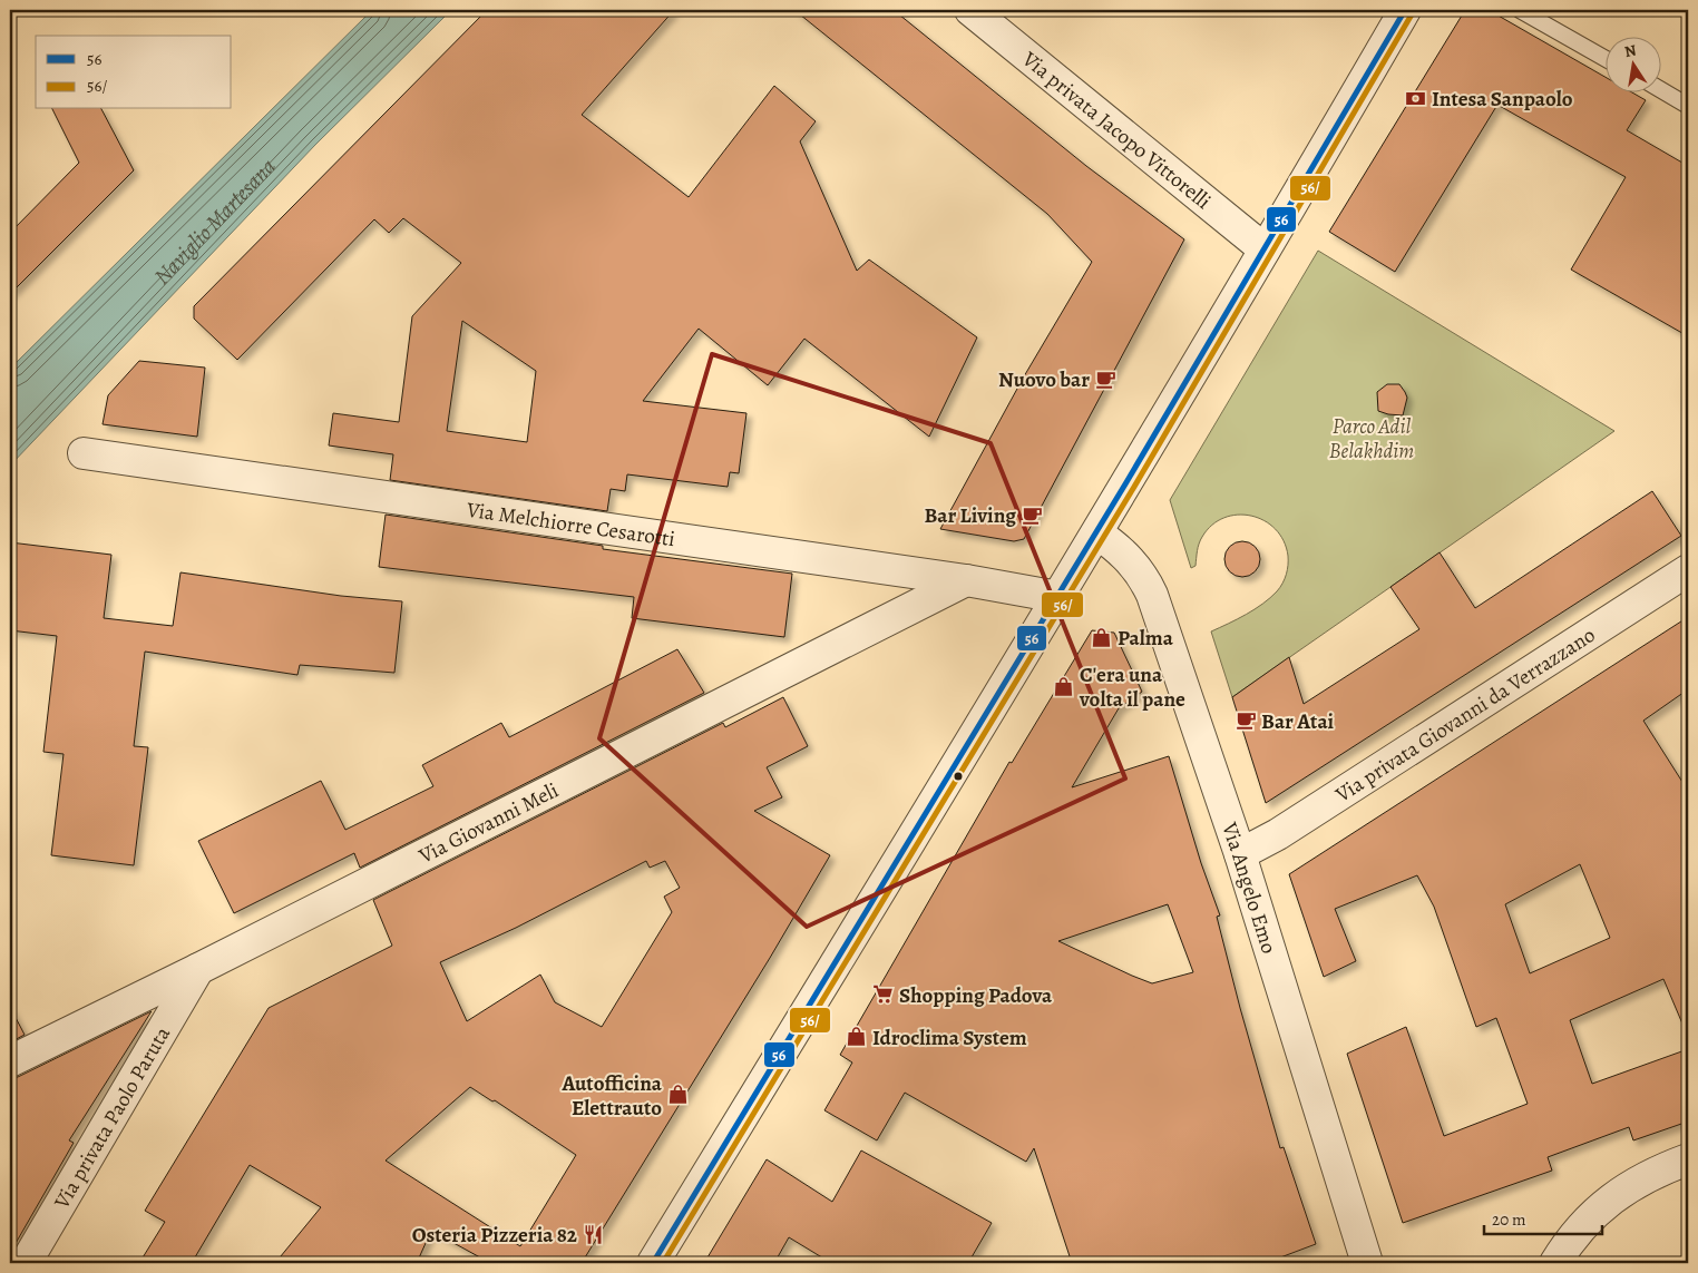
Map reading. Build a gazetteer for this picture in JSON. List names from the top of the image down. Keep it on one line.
{"streets":{"street":["Via privata Jacopo Vittorelli","Via Melchiorre Cesarotti","Via privata Giovanni da Verrazzano","Via Giovanni Meli","Via Angelo Emo","Via privata Paolo Paruta"]},"crossings":[["Via Melchiorre Cesarotti","Via Giovanni Meli"],["Via privata Giovanni da Verrazzano","Via Angelo Emo"],["Via Giovanni Meli","Via privata Paolo Paruta"]],"water":["Naviglio Martesana"],"parks":["Parco Adil Belakhdim"],"places":{"bank":["Intesa Sanpaolo"],"cafe":["Nuovo bar","Bar Living","Bar Atai"],"shop":["Palma","C'era una volta il pane","Idroclima System","Autofficina Elettrauto"],"supermarket":["Shopping Padova"],"restaurant":["Osteria Pizzeria 82"]},"lines":["transit line 56","transit line 56/"],"legend":["56","56/"],"scale_bar":"20 m","north":"top"}
